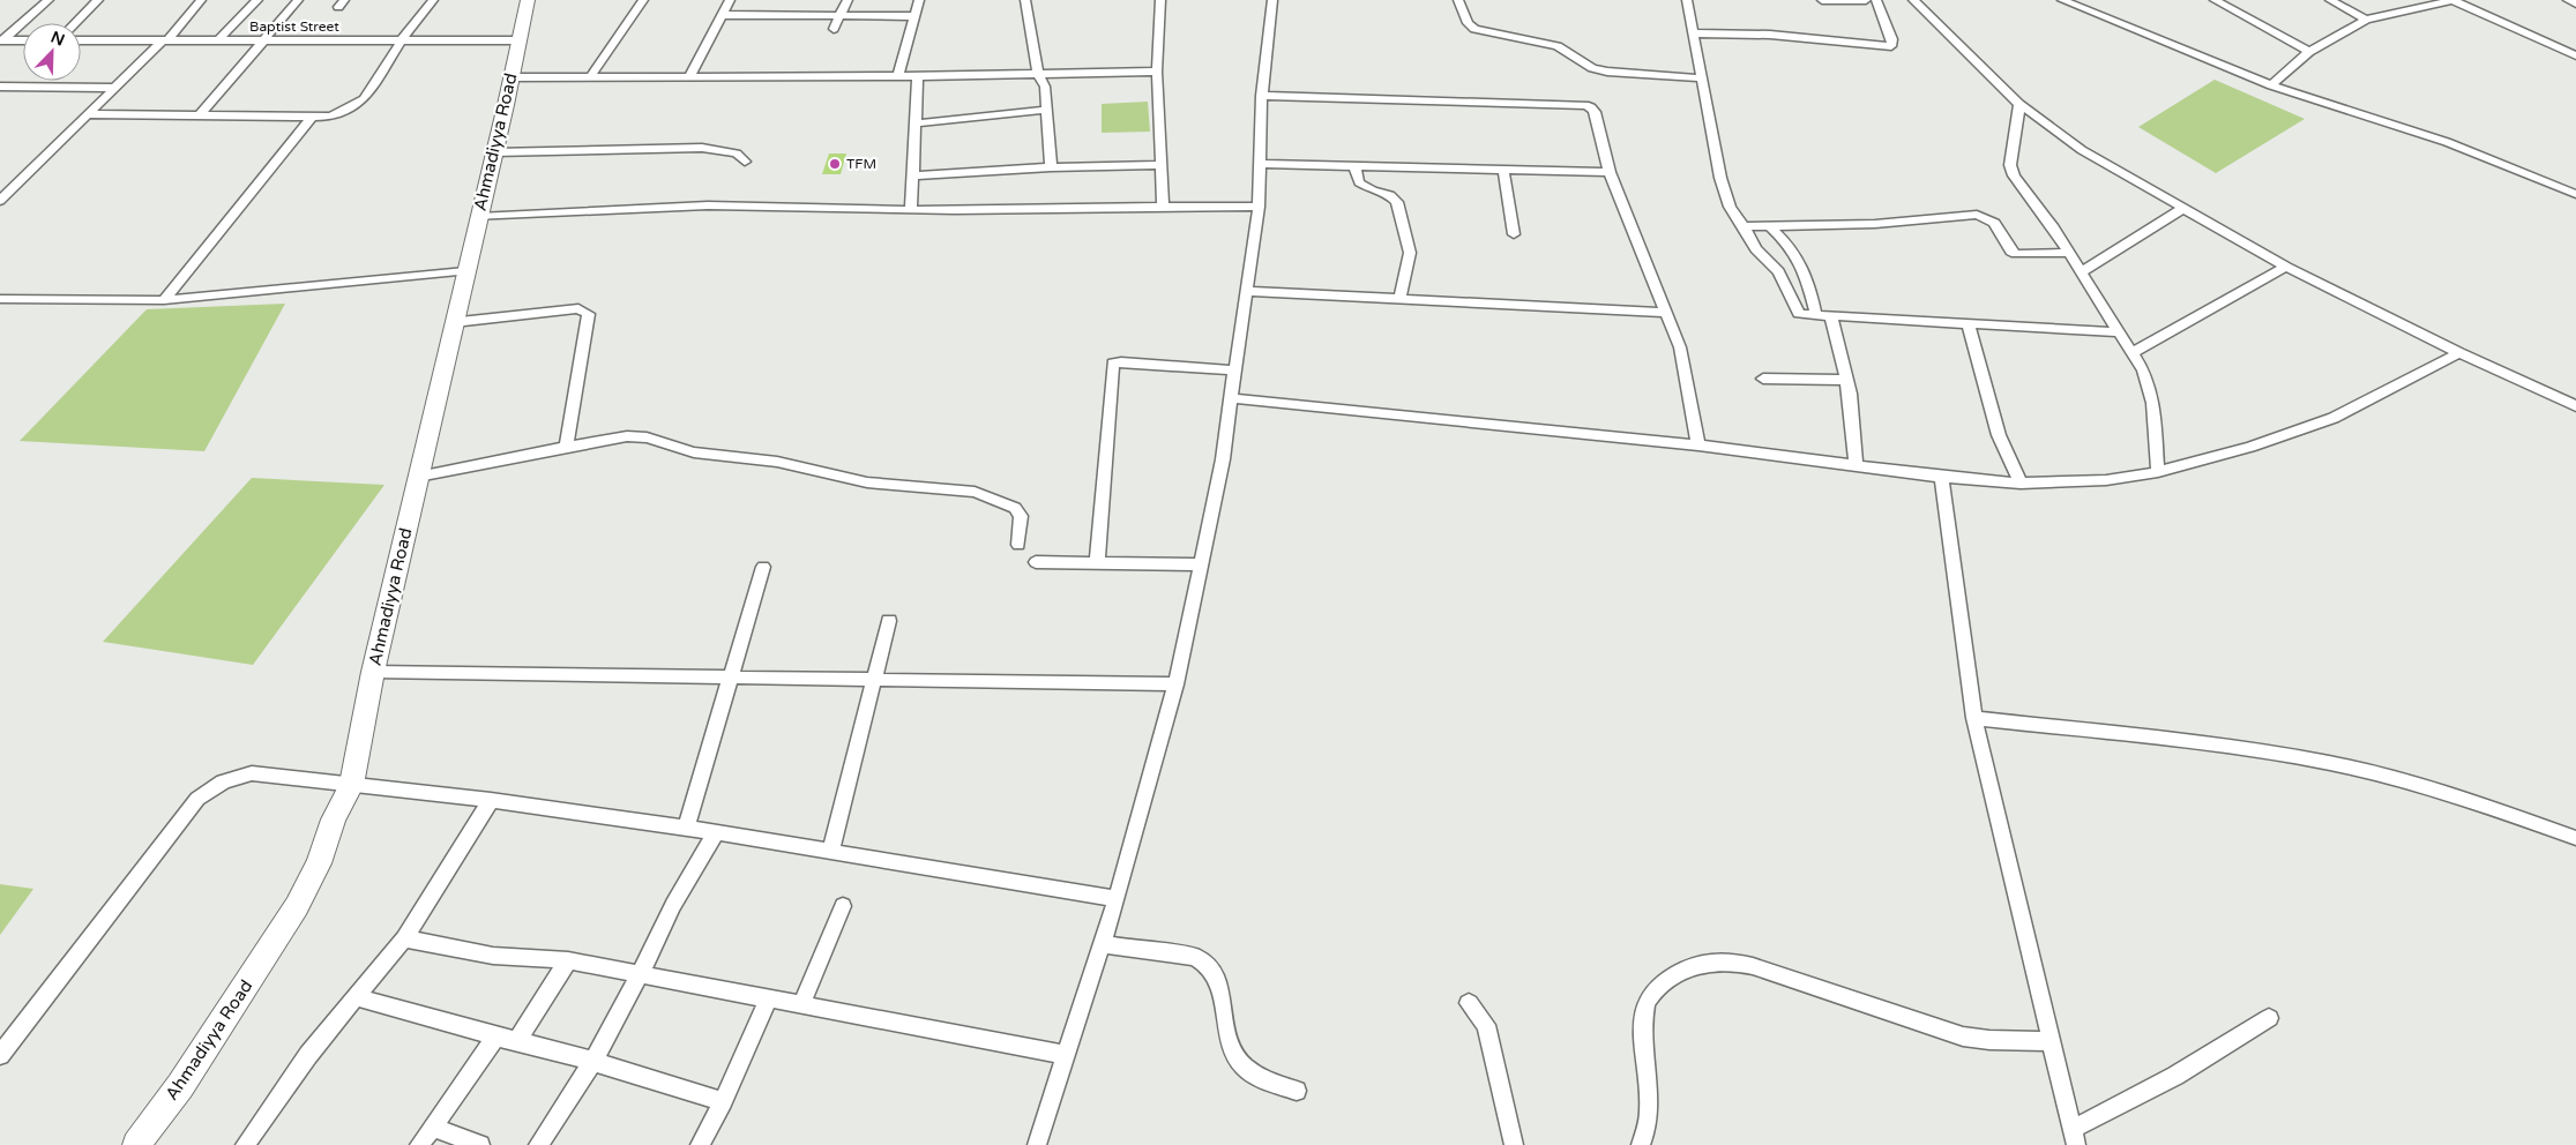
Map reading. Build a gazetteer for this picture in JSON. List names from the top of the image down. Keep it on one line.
{"streets":{"street":["Baptist Street","Ahmadiyya Road"]},"crossings":[["Baptist Street","Ahmadiyya Road"]],"places":["TFM"],"north":"top right"}
